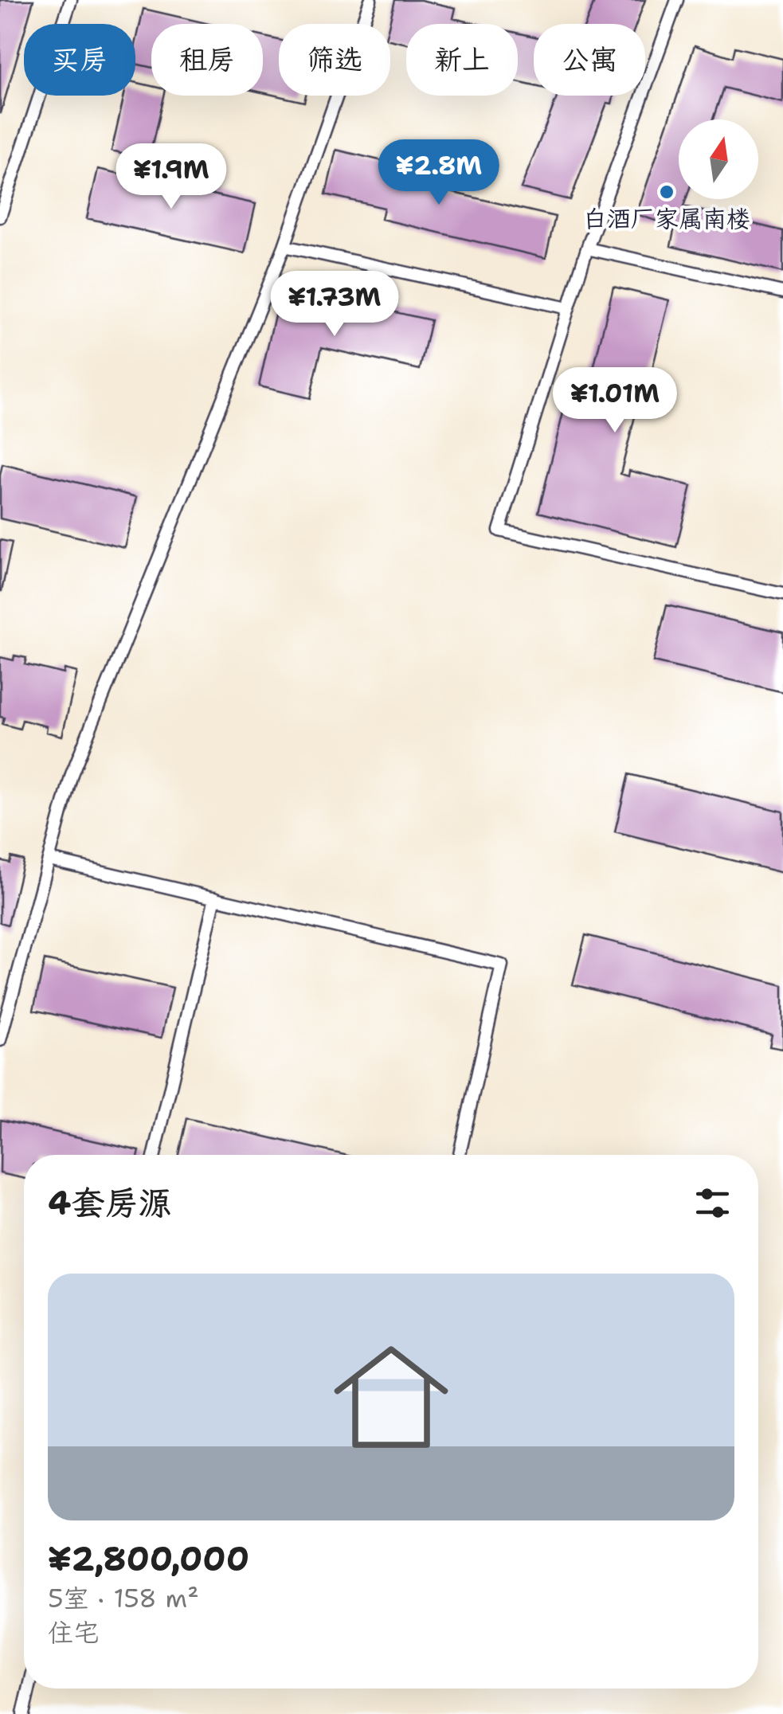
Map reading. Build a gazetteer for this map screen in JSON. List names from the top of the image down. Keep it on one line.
{"places":["白酒厂家属南楼"],"north":"top","page":{"chip":["买房","租房","筛选","新上","公寓"],"price":["¥2.8M","¥1.9M","¥1.73M","¥1.01M"],"heading":"4套房源","list":[{"name":"¥2,800,000","note":"5室 · 158 m² · 住宅"}]}}
